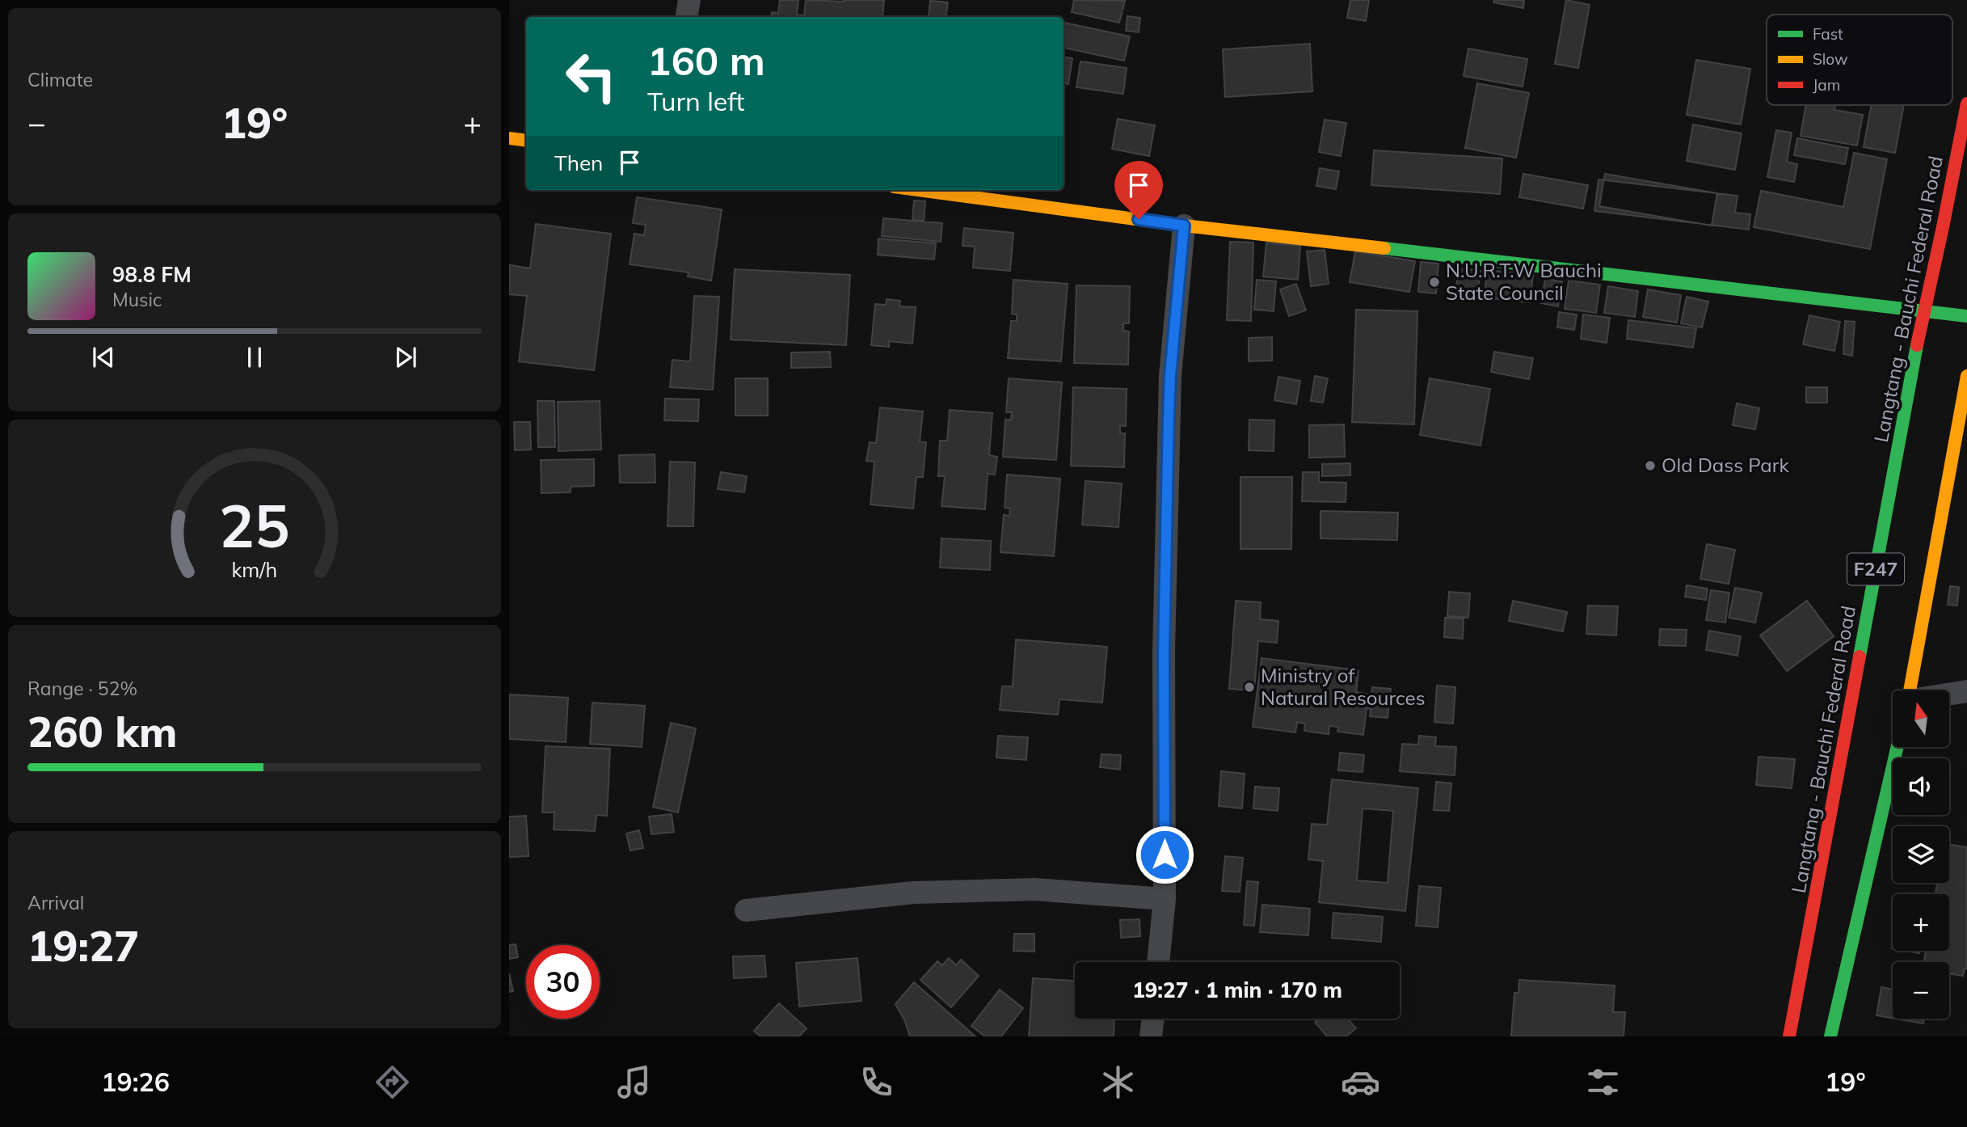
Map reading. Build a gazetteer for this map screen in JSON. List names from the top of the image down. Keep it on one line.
{"streets":{"main road":["Langtang - Bauchi Federal Road","F247"]},"places":["N.U.R.T.W Bauchi State Council","Old Dass Park","Ministry of Natural Resources"],"legend":["Fast","Slow","Jam"],"north":"top","page":{"tile":["Climate",["Range · 52%","260 km"],["Arrival","19:27"]],"turn":["160 m","Turn left"],"heat":["−","19°","+"],"then":"Then","song":["98.8 FM","Music"],"map_buttons":["+","−"],"limit":"30","trip":"19:27 · 1 min · 170 m","tabs":["19:26","19°"],"gauge":["25","km/h"]}}
